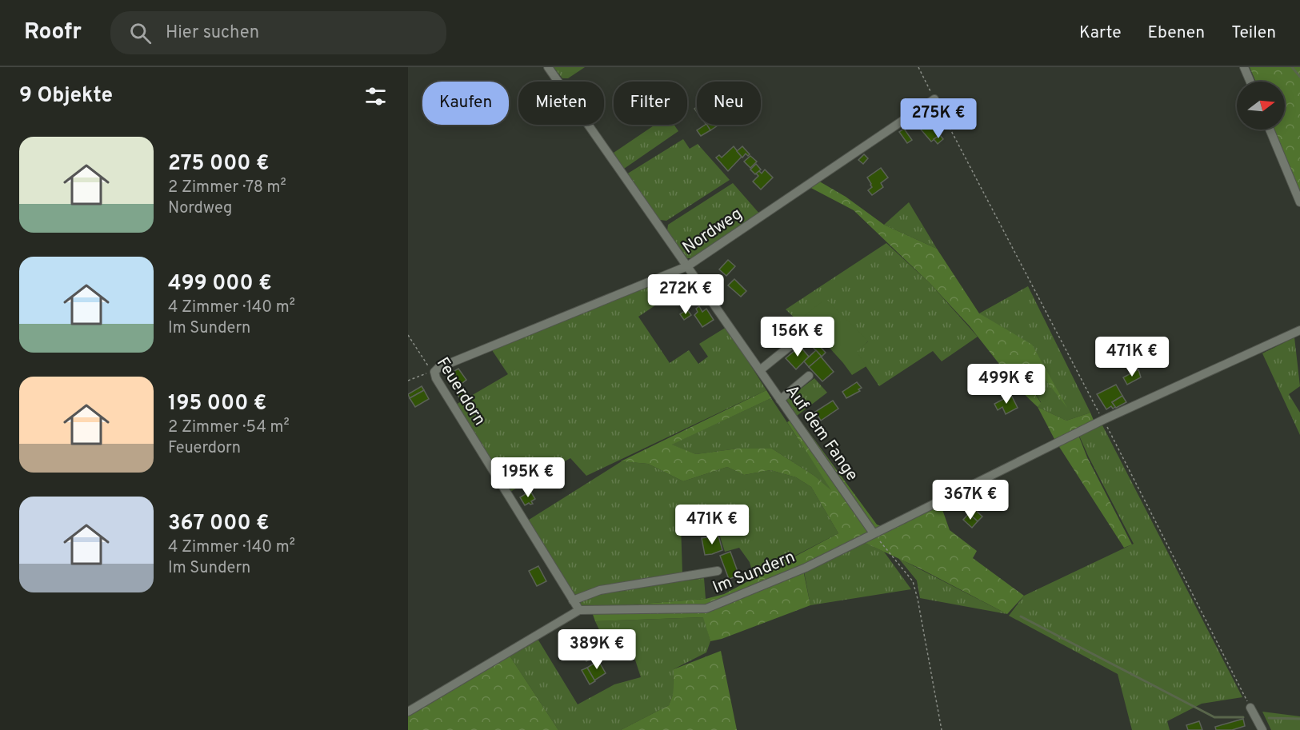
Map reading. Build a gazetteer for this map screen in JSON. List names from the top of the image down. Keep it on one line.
{"streets":{"street":["Nordweg","Feuerdorn","Auf dem Fange","Im Sundern"]},"crossings":[["Nordweg","Feuerdorn"],["Nordweg","Auf dem Fange"],["Feuerdorn","Im Sundern"],["Auf dem Fange","Im Sundern"]],"north":"right","page":{"header":"Roofr","search":"Hier suchen","nav":["Karte","Ebenen","Teilen"],"heading":"9 Objekte","chip":["Kaufen","Mieten","Filter","Neu"],"price":["275K €","272K €","156K €","471K €","499K €","195K €","367K €","471K €","389K €"],"list":[{"name":"275 000 €","note":"2 Zimmer · 78 m² · Nordweg"},{"name":"499 000 €","note":"4 Zimmer · 140 m² · Im Sundern"},{"name":"195 000 €","note":"2 Zimmer · 54 m² · Feuerdorn"},{"name":"367 000 €","note":"4 Zimmer · 140 m² · Im Sundern"}]}}
